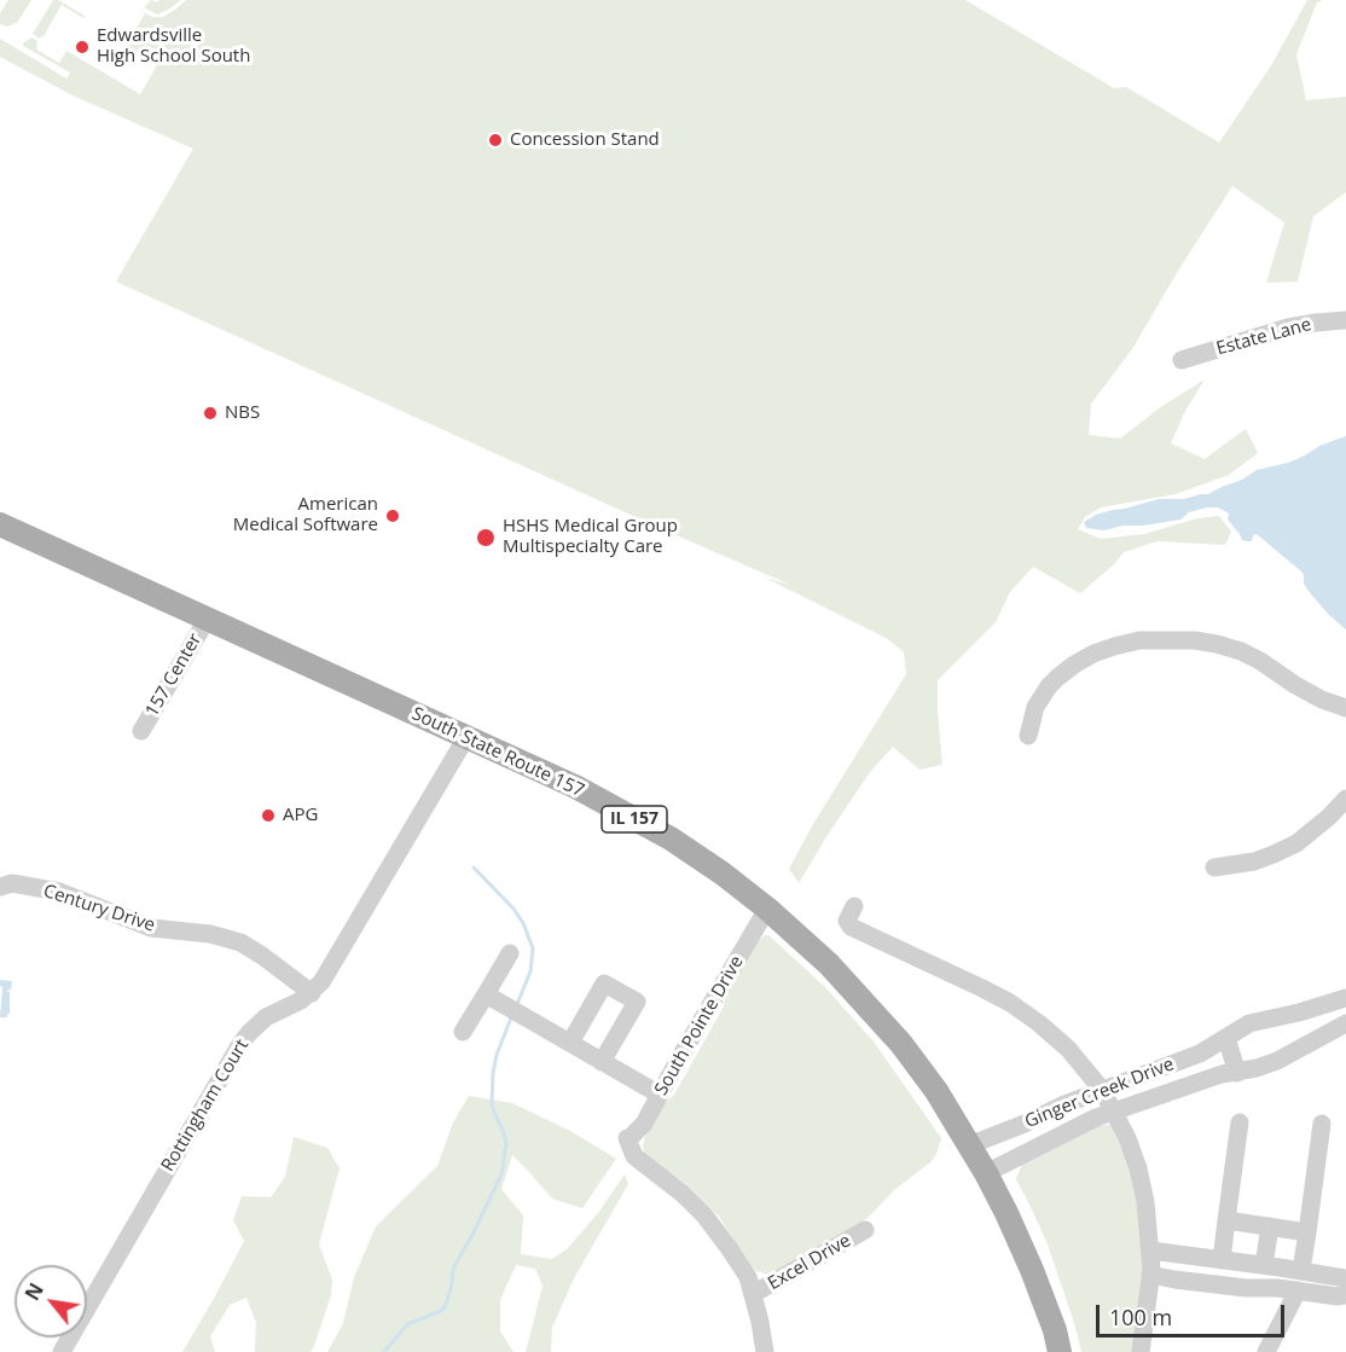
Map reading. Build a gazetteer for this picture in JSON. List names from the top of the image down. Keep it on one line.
{"streets":{"main road":["South State Route 157","IL 157"],"street":["Estate Lane","157 Center","Century Drive","South Pointe Drive","Ginger Creek Drive","Rottingham Court","Excel Drive"]},"crossings":[["157 Center","South State Route 157"],["South State Route 157","South Pointe Drive"],["South State Route 157","Ginger Creek Drive"],["South State Route 157","Rottingham Court"],["Century Drive","Rottingham Court"],["South Pointe Drive","Excel Drive"]],"places":["Edwardsville High School South","Concession Stand","NBS","American Medical Software","HSHS Medical Group Multispecialty Care","APG"],"scale_bar":"100 m","north":"top left"}
